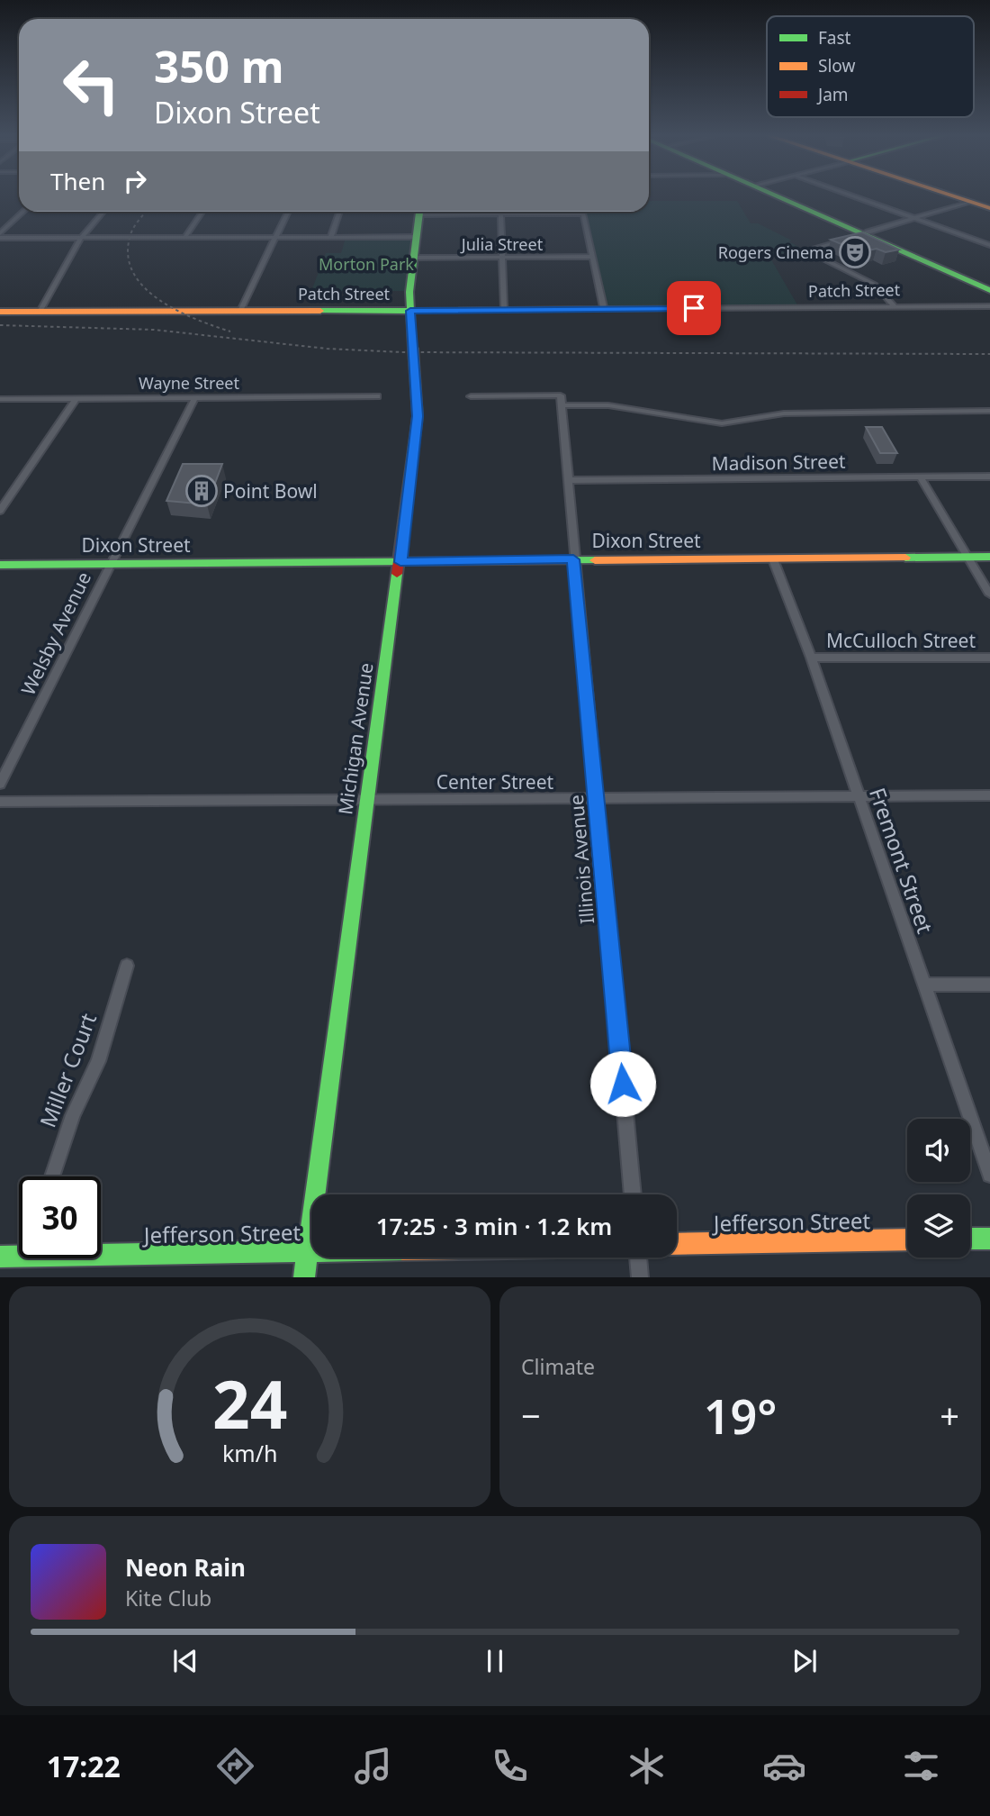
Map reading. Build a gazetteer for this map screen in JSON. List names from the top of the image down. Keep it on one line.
{"streets":{"street":["Julia Street","Patch Street","Wayne Street","Madison Street","Dixon Street","Welsby Avenue","McCulloch Street","Michigan Avenue","Center Street","Illinois Avenue","Fremont Street","Miller Court","Jefferson Street"]},"crossings":[["Julia Street","Michigan Avenue"],["Patch Street","Michigan Avenue"],["Wayne Street","Welsby Avenue"],["Madison Street","Illinois Avenue"],["Dixon Street","Welsby Avenue"],["Dixon Street","Michigan Avenue"],["Dixon Street","Illinois Avenue"],["Dixon Street","Fremont Street"],["McCulloch Street","Fremont Street"],["Michigan Avenue","Center Street"],["Michigan Avenue","Jefferson Street"],["Center Street","Illinois Avenue"],["Center Street","Fremont Street"]],"parks":["Morton Park"],"places":{"theatre":["Rogers Cinema"],"building":["Point Bowl"]},"legend":["Fast","Slow","Jam"],"page":{"turn":["350 m","Dixon Street"],"then":"Then","limit":"30","trip":"17:25 · 3 min · 1.2 km","tile":"Climate","heat":["−","19°","+"],"song":["Neon Rain","Kite Club"],"tabs":"17:22","gauge":["24","km/h"]}}
